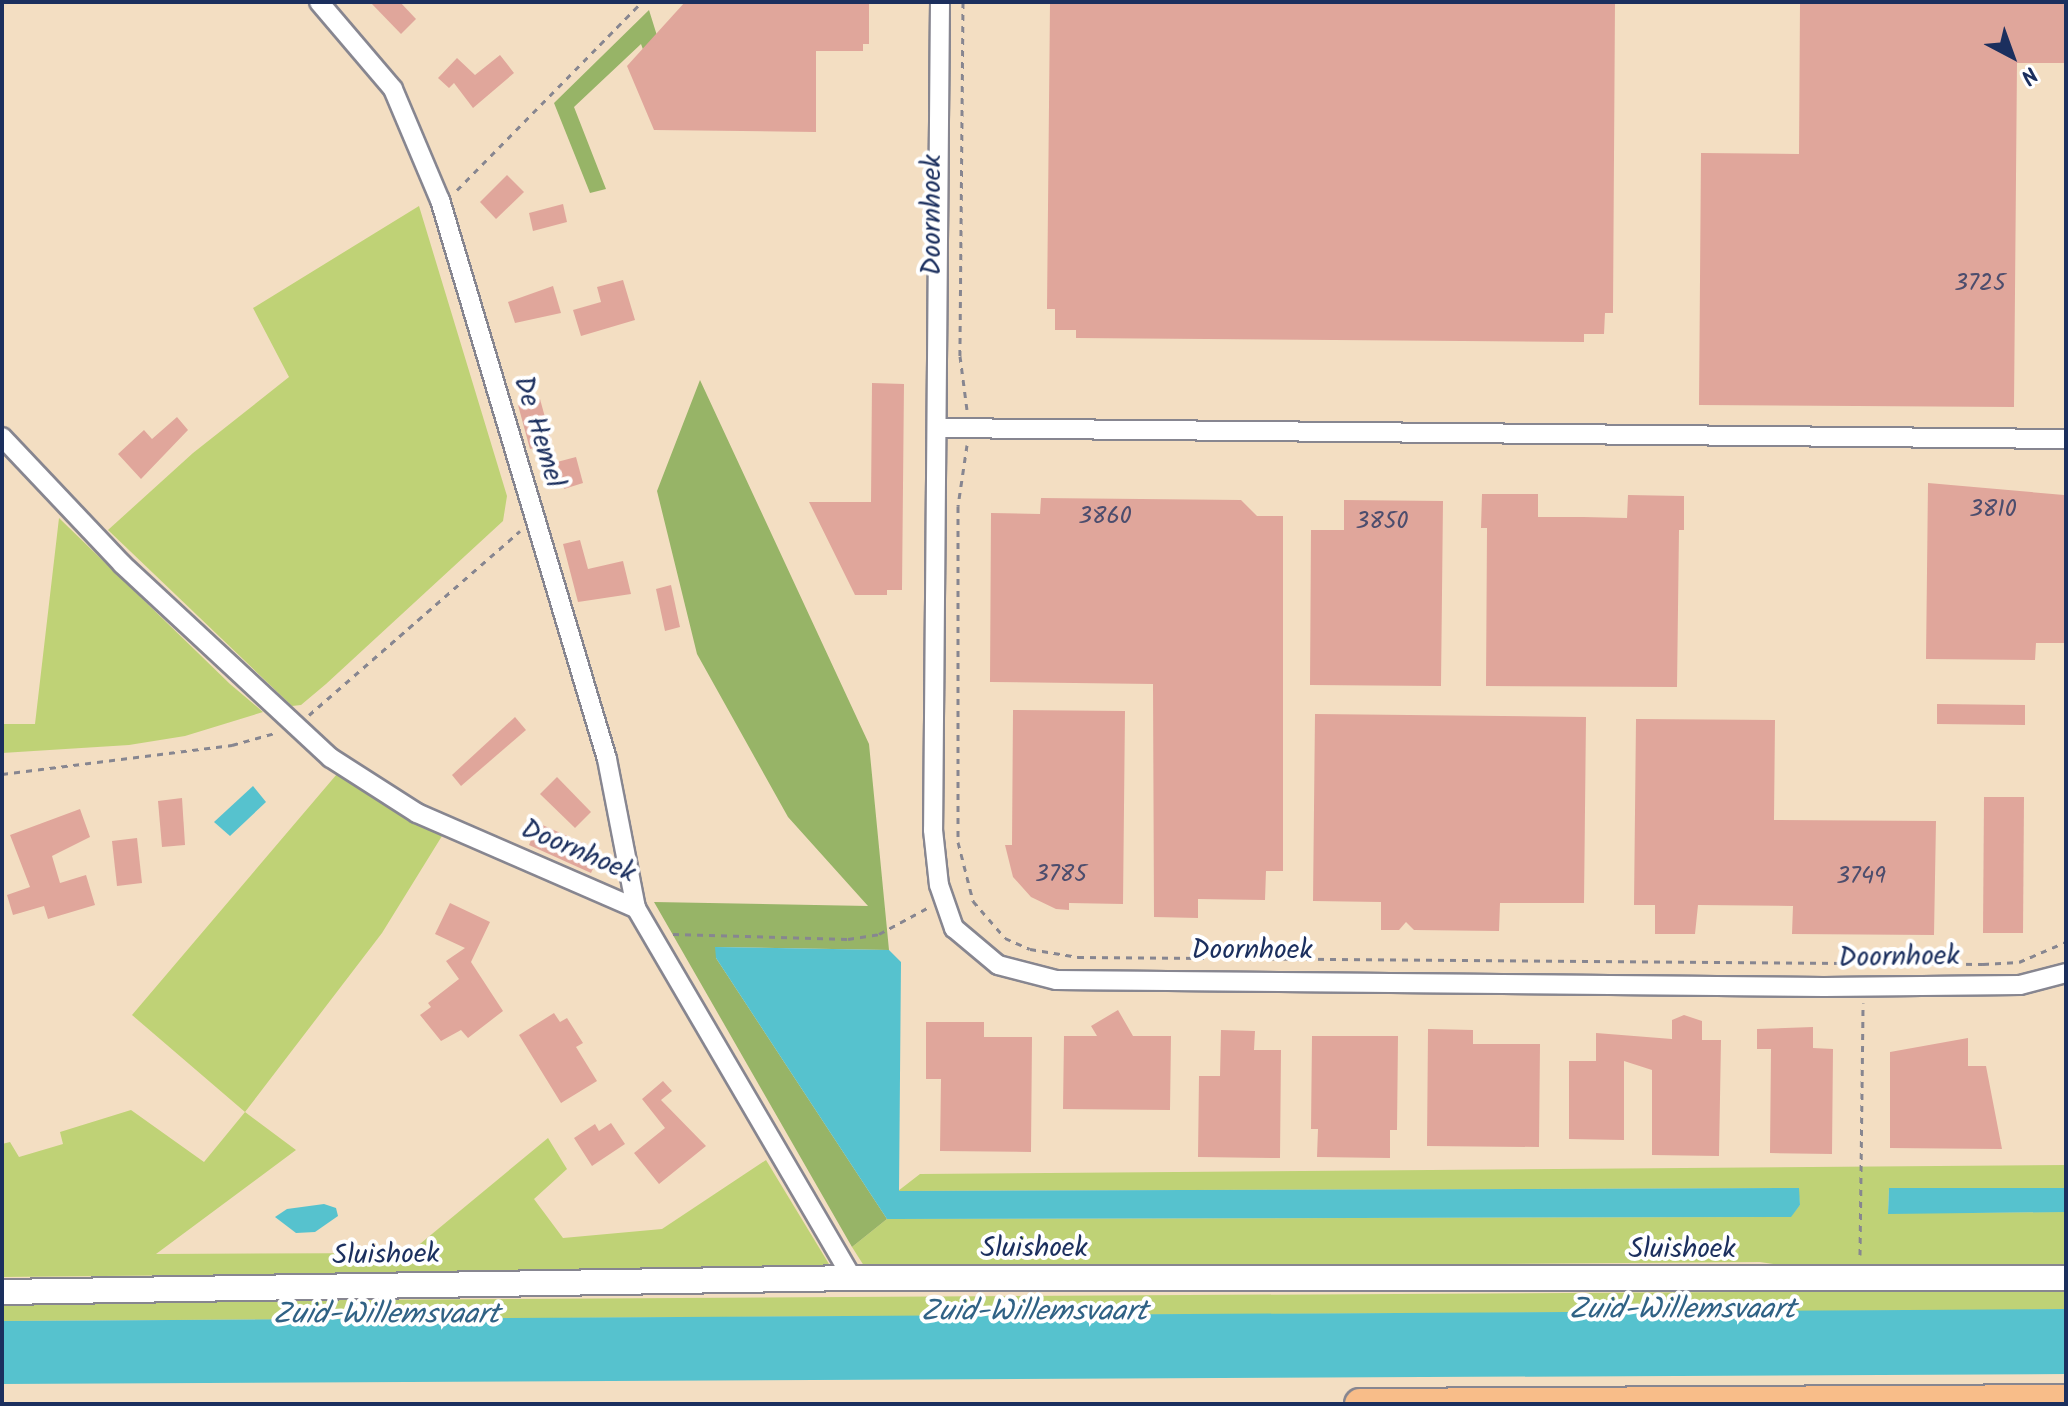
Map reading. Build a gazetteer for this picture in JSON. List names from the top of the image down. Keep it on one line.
{"streets":{"street":["Doornhoek","De Hemel","Sluishoek"]},"crossings":[["Doornhoek","De Hemel"],["Doornhoek","Sluishoek"]],"water":["Zuid-Willemsvaart"],"house_numbers":["3725","3810","3860","3850","3785","3749"],"north":"bottom right"}
